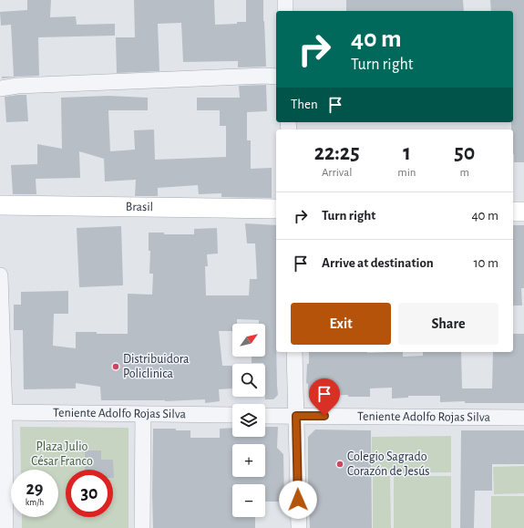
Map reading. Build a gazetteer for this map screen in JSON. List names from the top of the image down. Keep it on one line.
{"streets":{"main road":["Brasil"],"street":["Teniente Adolfo Rojas Silva"]},"parks":["Plaza Julio César Franco"],"places":["Distribuidora Policlinica","Colegio Sagrado Corazón de Jesús"],"north":"top right","page":{"turn":["40 m","Turn right"],"then":"Then","eta":["22:25","Arrival","1","min","50","m"],"list":[{"name":"Turn right","value":"40 m"},{"name":"Arrive at destination","value":"10 m"}],"buttons":["Exit","Share"],"map_buttons":["+","−"],"speed":"29 km/h","limit":"30"}}
